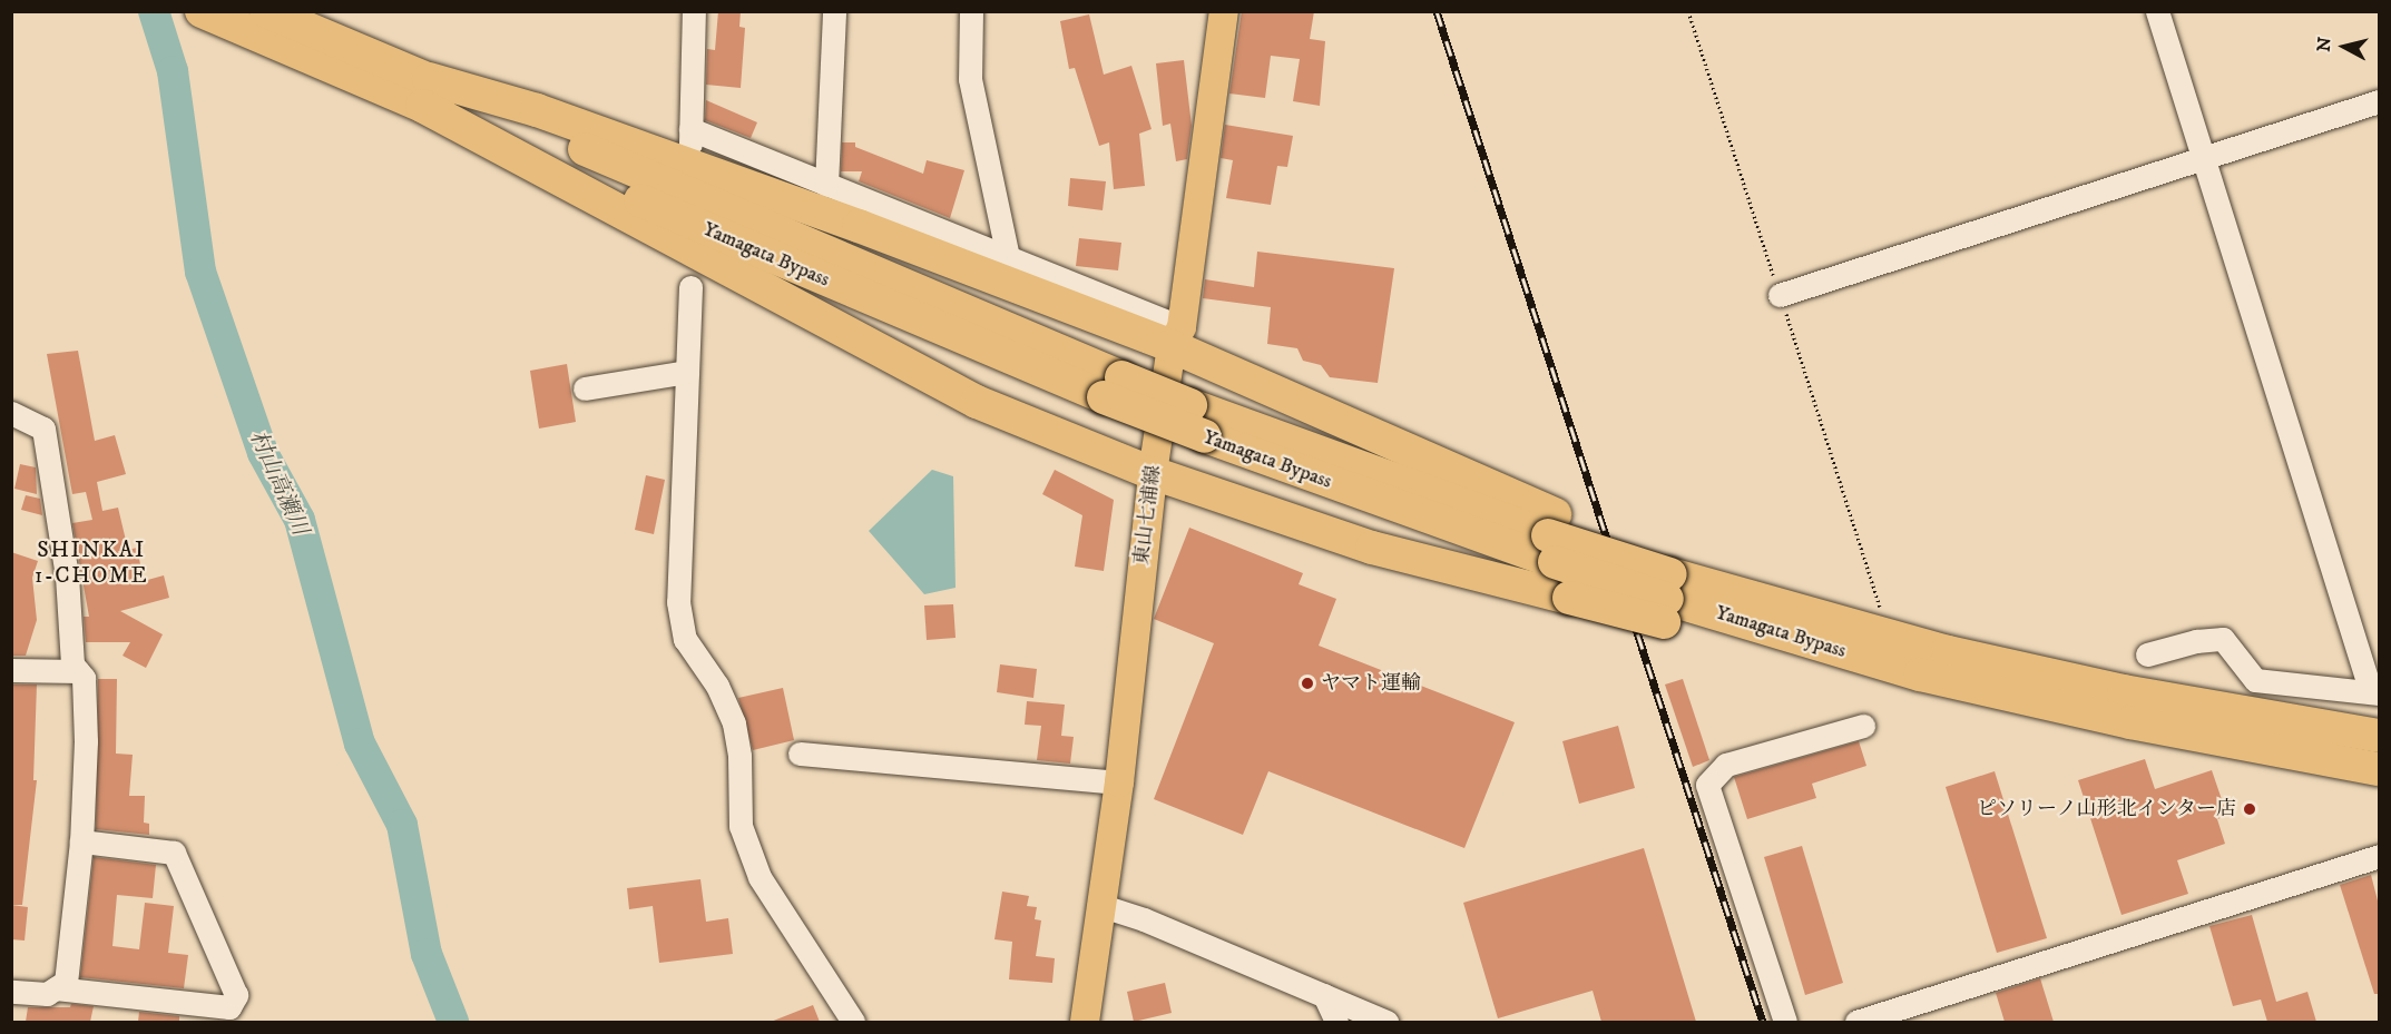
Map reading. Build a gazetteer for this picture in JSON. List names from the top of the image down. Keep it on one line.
{"streets":{"highway":["Yamagata Bypass"],"main road":["東山七浦線"]},"districts":["SHINKAI 1-CHOME"],"water":["村山高瀬川"],"places":["ヤマト運輸","ピソリーノ山形北インター店"],"north":"left"}
